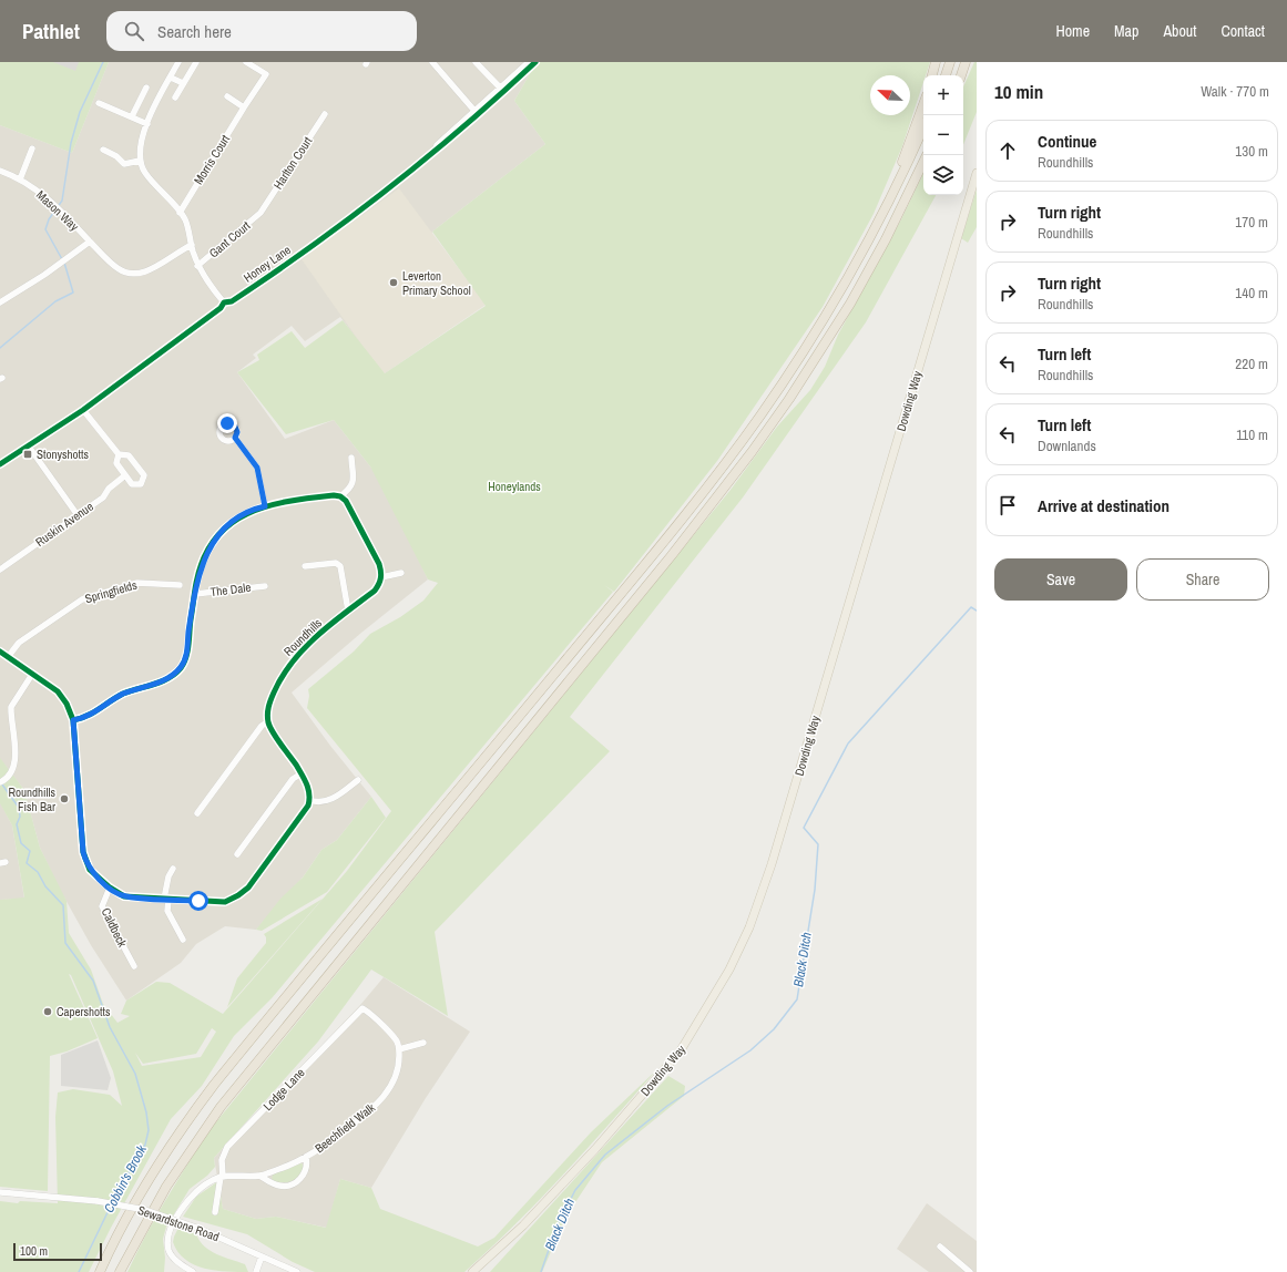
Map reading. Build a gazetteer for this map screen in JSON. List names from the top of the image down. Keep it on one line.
{"streets":{"main road":["Dowding Way"],"street":["Morris Court","Harlton Court","Mason Way","Gant Court","Honey Lane","Ruskin Avenue","The Dale","Springfields","Roundhills","Caldbeck","Lodge Lane","Beechfield Walk","Sewardstone Road"]},"crossings":[["Harlton Court","Gant Court"],["Lodge Lane","Beechfield Walk"]],"water":["Black Ditch","Cobbin's Brook"],"parks":["Honeylands"],"places":{"other":["Leverton Primary School","Roundhills Fish Bar","Capershotts"],"transit":["Stonyshotts"]},"scale_bar":"100 m","north":"top left","page":{"header":"Pathlet","search":"Search here","nav":["Home","Map","About","Contact"],"heading":["10 min","Walk · 770 m"],"map_buttons":["+","−"],"list":[["Continue","Roundhills","130 m"],["Turn right","Roundhills","170 m"],["Turn right","Roundhills","140 m"],["Turn left","Roundhills","220 m"],["Turn left","Downlands","110 m"],"Arrive at destination"],"buttons":["Save","Share"],"scale":"100 m"}}
